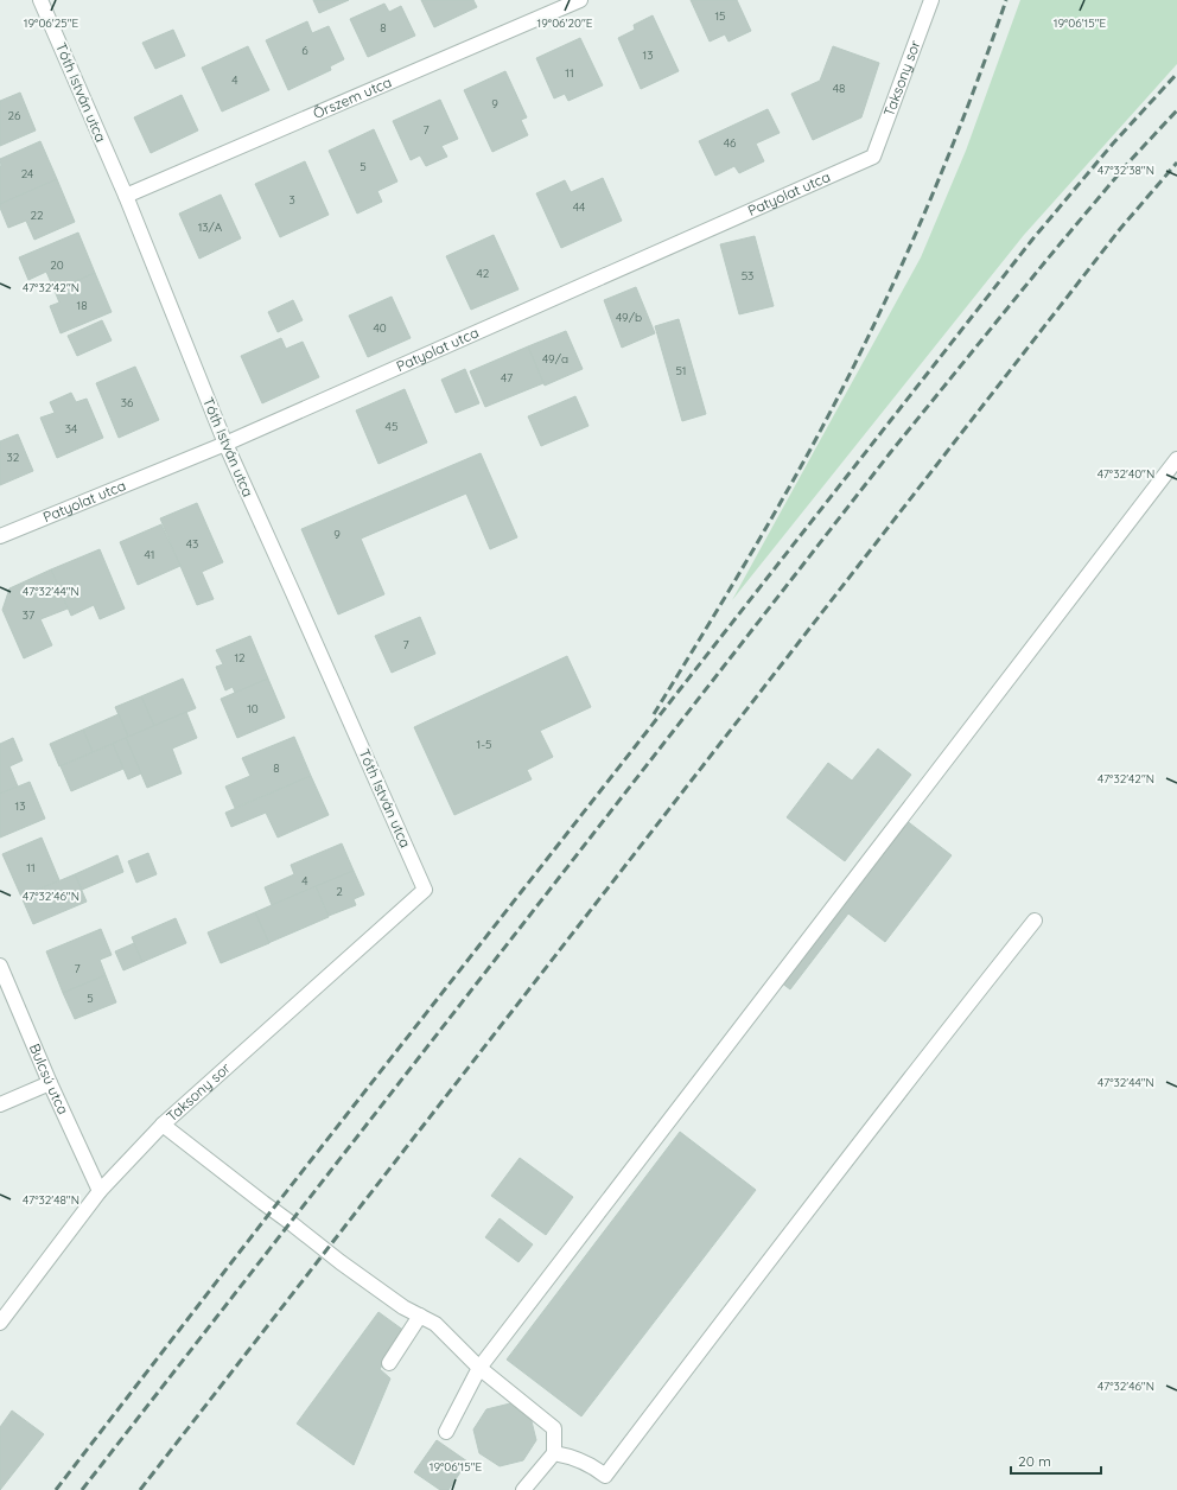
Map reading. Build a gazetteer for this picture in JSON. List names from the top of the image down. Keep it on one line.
{"streets":{"street":["Taksony sor","Tóth István utca","Őrszem utca","Patyolat utca","Bulcsú utca"]},"crossings":[["Taksony sor","Tóth István utca"],["Taksony sor","Patyolat utca"],["Taksony sor","Bulcsú utca"],["Tóth István utca","Őrszem utca"],["Tóth István utca","Patyolat utca"]],"house_numbers":["15","8","6","13","11","4","48","9","26","7","46","5","24","3","44","22","13/A","20","42","53","18","49/b","40","49/a","51","47","36","45","34","32","9","43","41","37","7","12","10","1-5","8","13","11","4","2","7","5"],"scale_bar":"20 m","coordinates":["19°06'25\"E","19°06'20\"E","19°06'15\"E","47°32'38\"N","47°32'42\"N","47°32'40\"N","47°32'44\"N","47°32'46\"N","47°32'48\"N"]}
